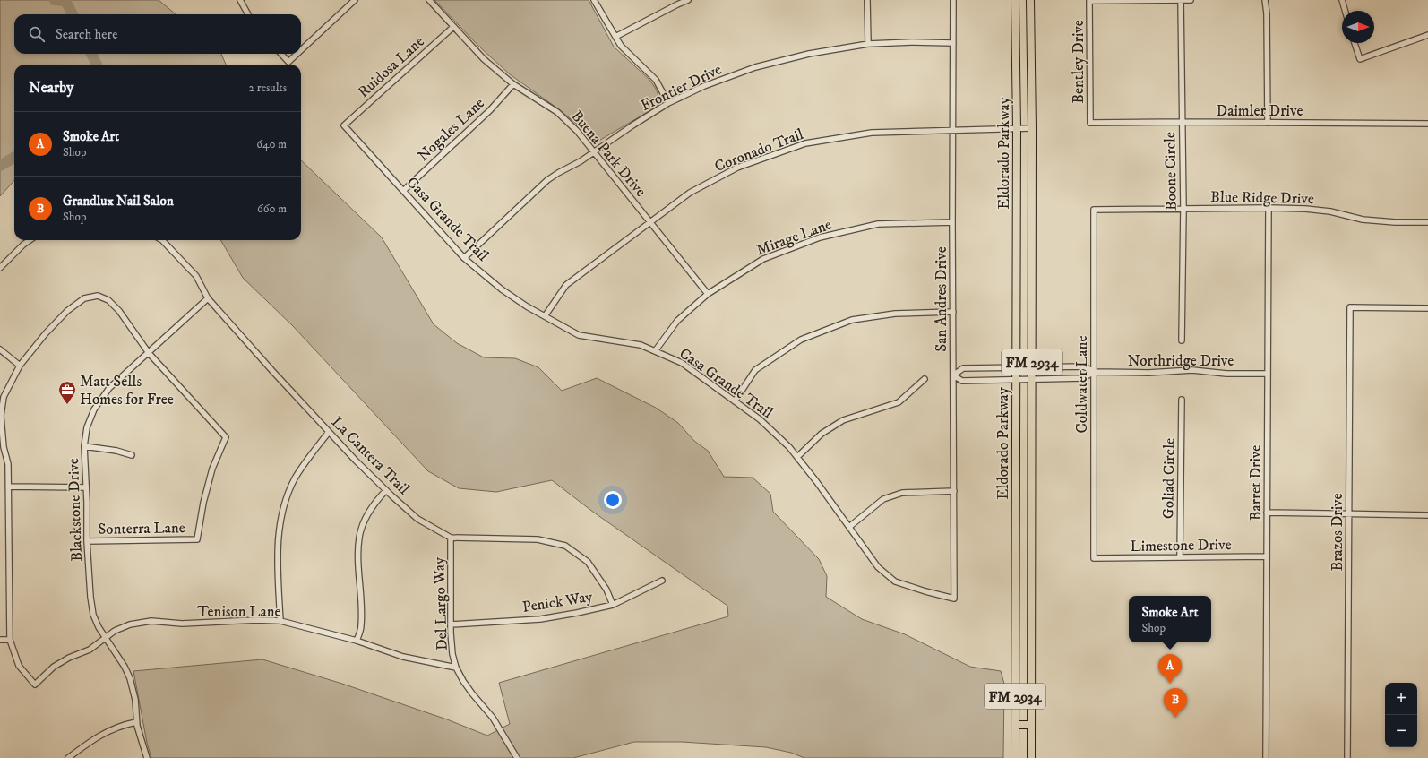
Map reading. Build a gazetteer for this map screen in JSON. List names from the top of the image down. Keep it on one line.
{"streets":{"main road":["Eldorado Parkway","FM 2934"],"street":["Bentley Drive","Ruidosa Lane","Frontier Drive","Daimler Drive","Nogales Lane","Coronado Trail","Buena Park Drive","Boone Circle","Blue Ridge Drive","Casa Grande Trail","Mirage Lane","San Andres Drive","Northridge Drive","Coldwater Lane","La Cantera Trail","Goliad Circle","Barret Drive","Blackstone Drive","Sonterra Lane","Brazos Drive","Limestone Drive","Penick Way","Del Largo Way","Tenison Lane"]},"crossings":[["Bentley Drive","Daimler Drive"],["Ruidosa Lane","Buena Park Drive"],["Ruidosa Lane","Casa Grande Trail"],["Frontier Drive","Buena Park Drive"],["Frontier Drive","Casa Grande Trail"],["Frontier Drive","San Andres Drive"],["Daimler Drive","Boone Circle"],["Nogales Lane","Buena Park Drive"],["Nogales Lane","Casa Grande Trail"],["Coronado Trail","Buena Park Drive"],["Coronado Trail","Eldorado Parkway"],["Coronado Trail","Casa Grande Trail"],["Coronado Trail","San Andres Drive"],["Buena Park Drive","Mirage Lane"],["Eldorado Parkway","Northridge Drive"],["Boone Circle","Blue Ridge Drive"],["Blue Ridge Drive","Coldwater Lane"],["Blue Ridge Drive","Barret Drive"],["Casa Grande Trail","Mirage Lane"],["Casa Grande Trail","San Andres Drive"],["Mirage Lane","San Andres Drive"],["San Andres Drive","Northridge Drive"],["Northridge Drive","Coldwater Lane"],["Northridge Drive","Barret Drive"],["Coldwater Lane","Limestone Drive"],["La Cantera Trail","Blackstone Drive"],["La Cantera Trail","Penick Way"],["La Cantera Trail","Del Largo Way"],["Goliad Circle","Limestone Drive"],["Barret Drive","Limestone Drive"],["Blackstone Drive","Sonterra Lane"],["Blackstone Drive","Tenison Lane"],["Penick Way","Del Largo Way"],["Del Largo Way","Tenison Lane"]],"places":{"office":["Matt Sells Homes for Free"]},"north":"right","page":{"search":"Search here","heading":["Nearby","2 results"],"list":[{"mark":"A","name":"Smoke Art","note":"Shop","value":"640 m"},{"mark":"B","name":"Grandlux Nail Salon","note":"Shop","value":"660 m"}],"popup":["Smoke Art","Shop"],"pins":["A","B"],"map_buttons":["+","−"]}}
